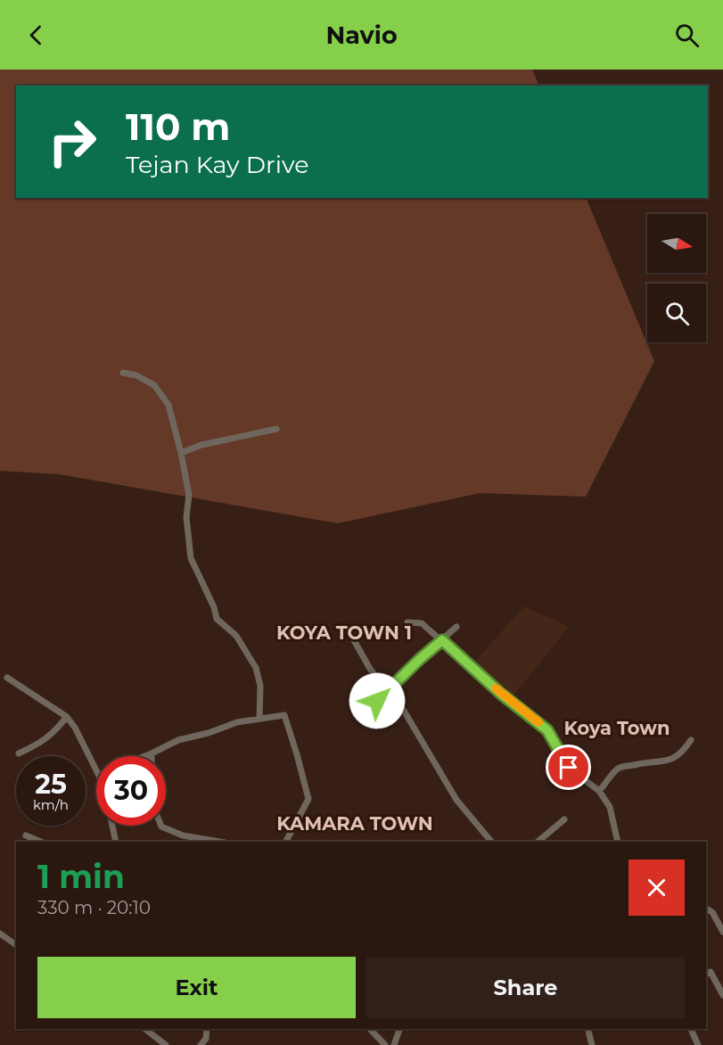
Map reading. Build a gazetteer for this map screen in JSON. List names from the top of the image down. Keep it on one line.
{"districts":["KOYA TOWN 1","Koya Town","KAMARA TOWN"],"north":"right","page":{"header":"Navio","turn":["110 m","Tejan Kay Drive"],"speed":"25 km/h","limit":"30","heading":["1 min","330 m · 20:10"],"buttons":["Exit","Share"]}}
